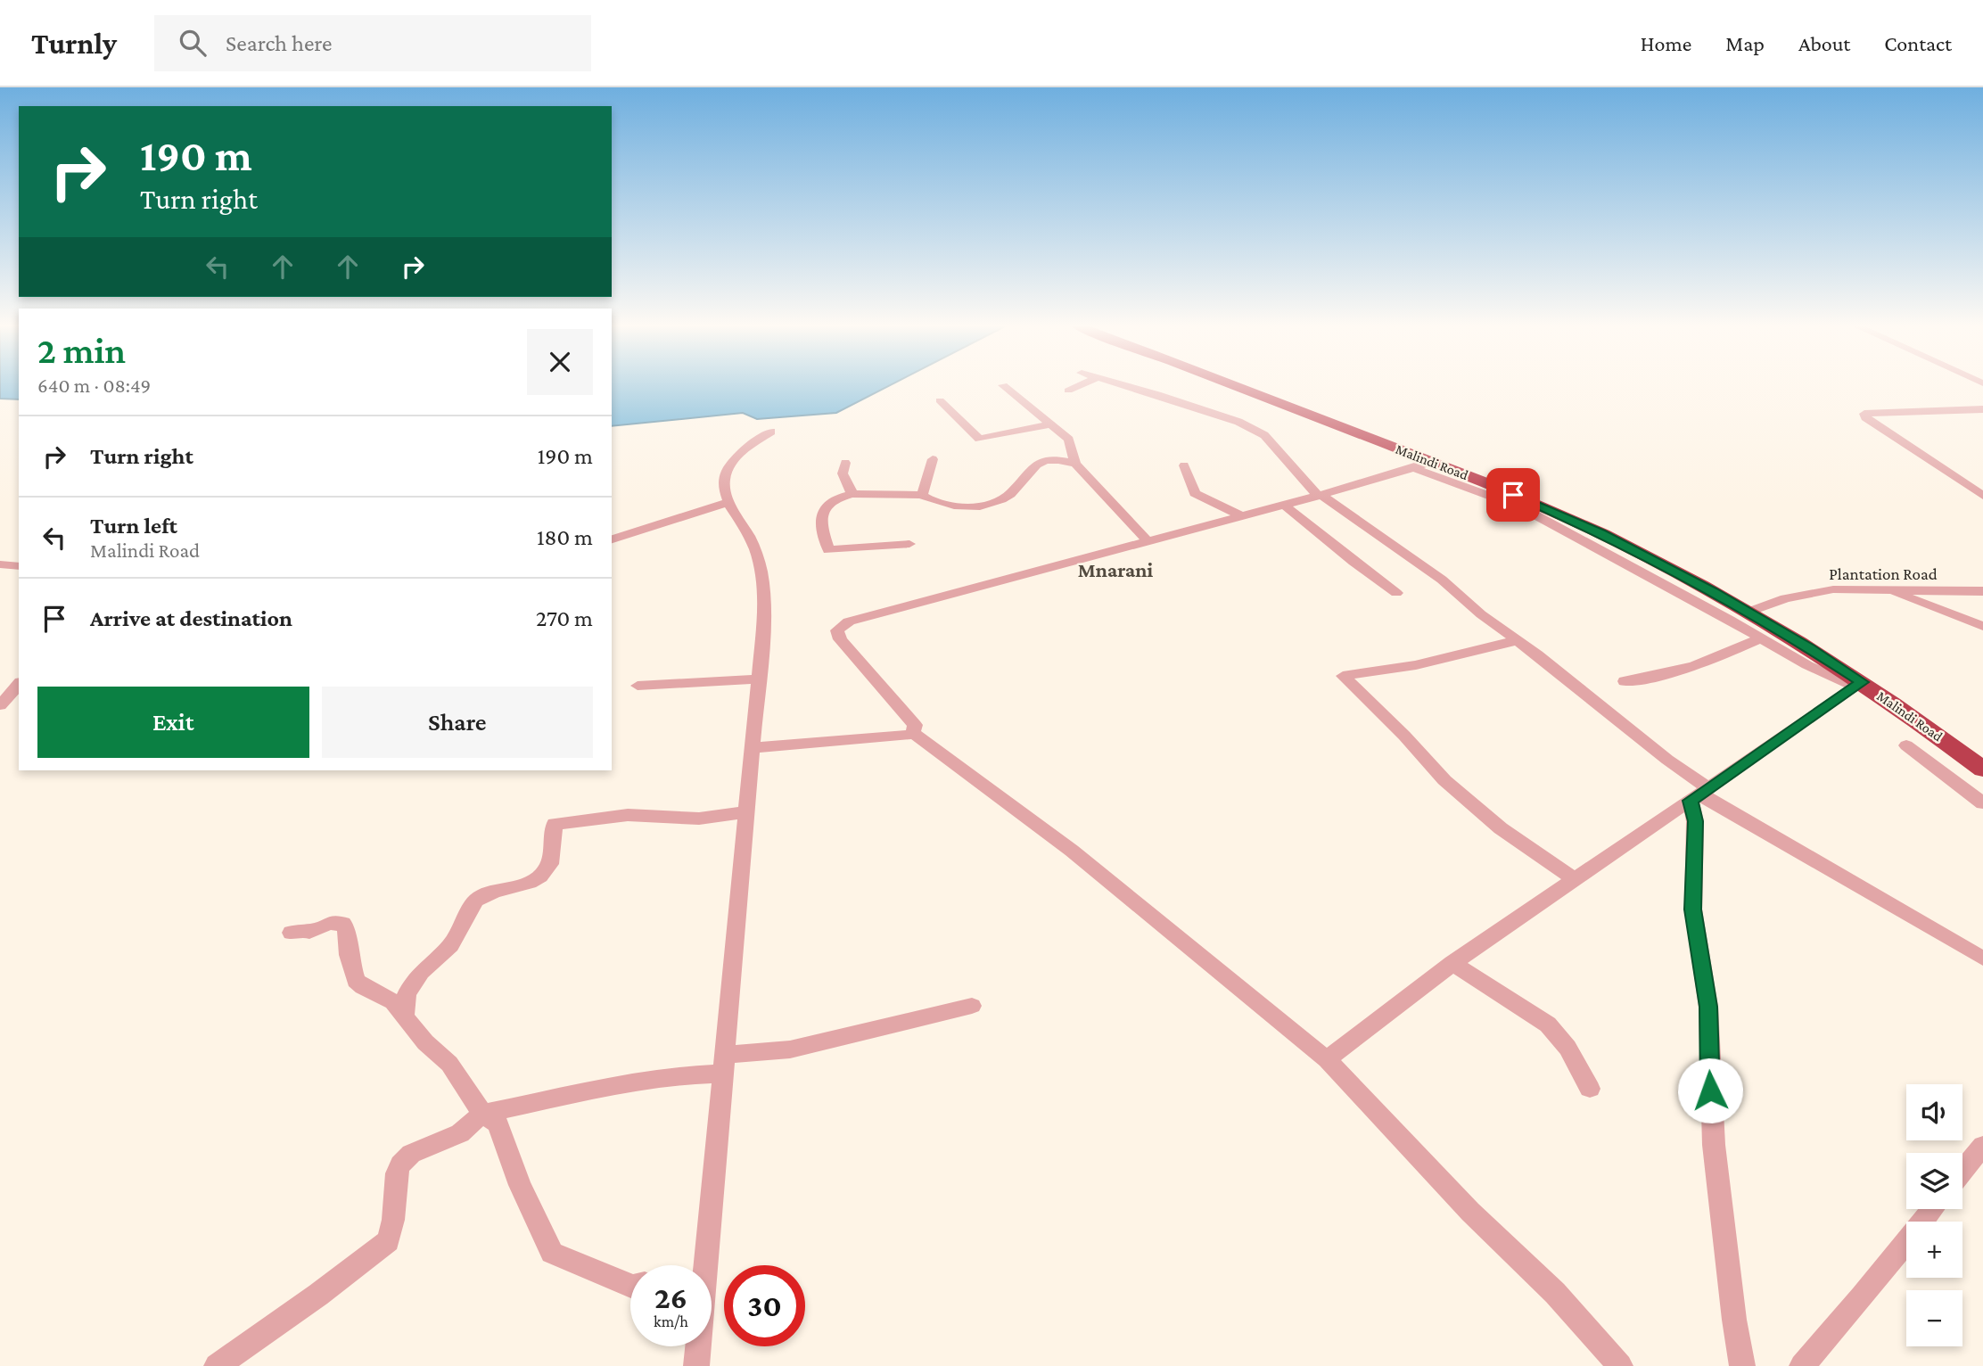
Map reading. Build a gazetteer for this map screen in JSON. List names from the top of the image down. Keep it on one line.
{"streets":{"highway":["Malindi Road"],"street":["Plantation Road"]},"crossings":[["Malindi Road","Plantation Road"]],"districts":["Mnarani"],"page":{"header":"Turnly","search":"Search here","nav":["Home","Map","About","Contact"],"turn":["190 m","Turn right"],"heading":["2 min","640 m · 08:49"],"list":[{"name":"Turn right","value":"190 m"},{"name":"Turn left","note":"Malindi Road","value":"180 m"},{"name":"Arrive at destination","value":"270 m"}],"buttons":["Exit","Share"],"map_buttons":["+","−"],"speed":"26 km/h","limit":"30"}}
